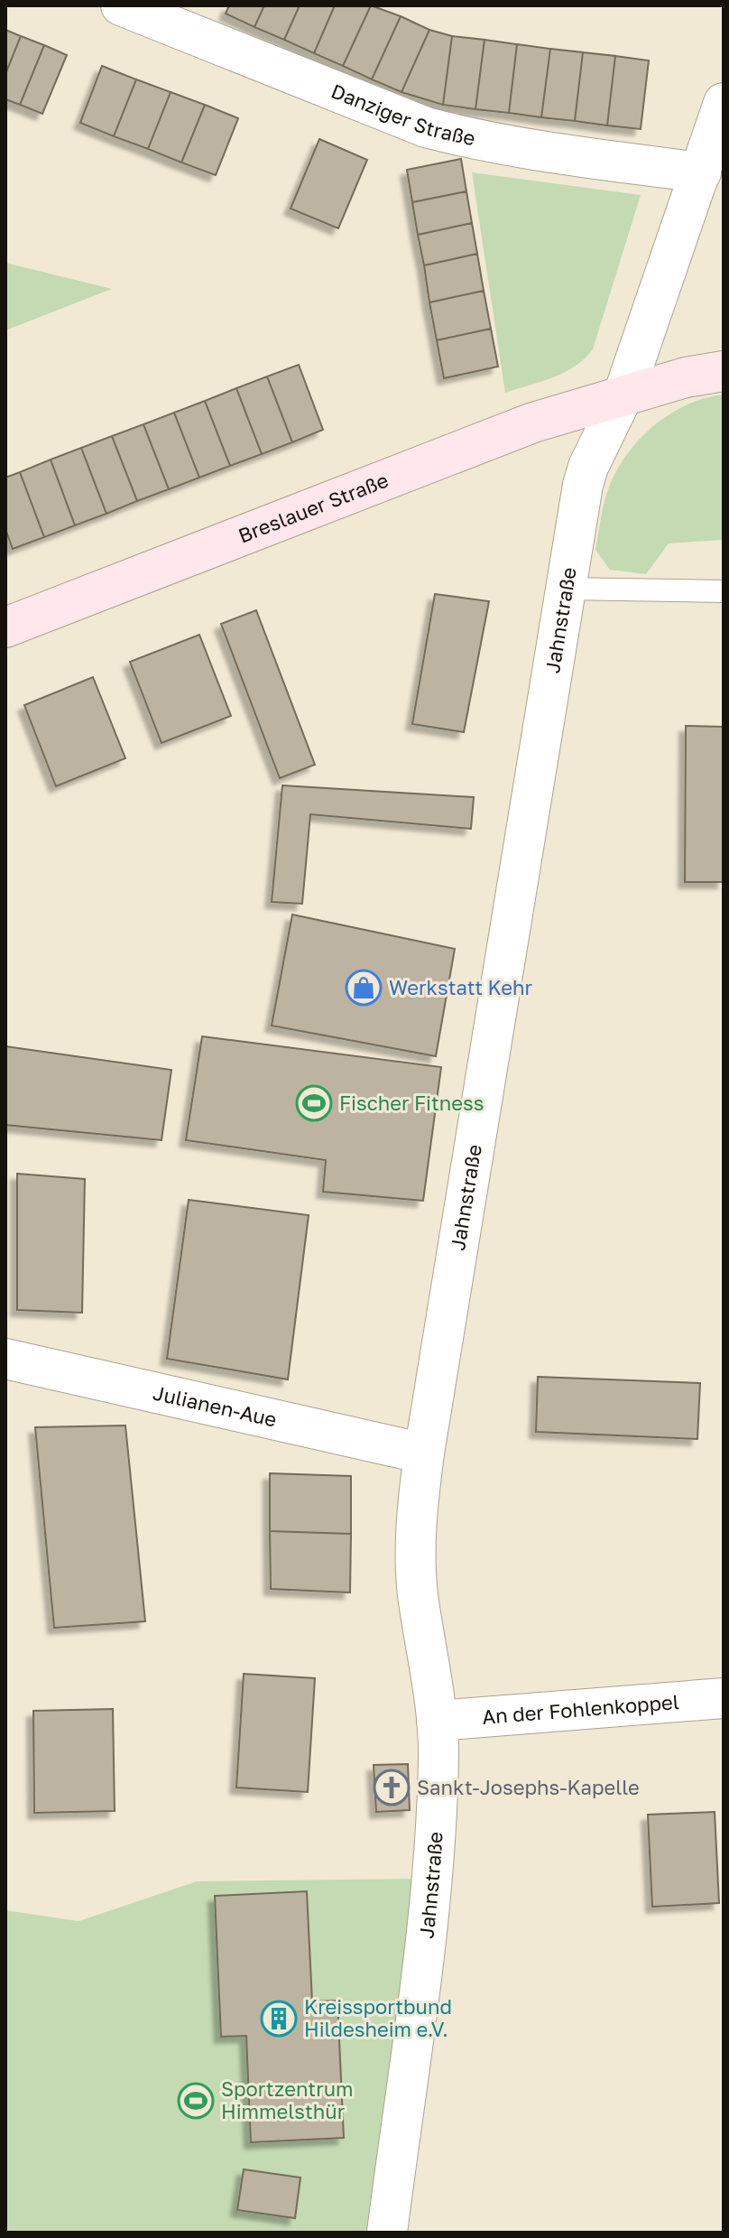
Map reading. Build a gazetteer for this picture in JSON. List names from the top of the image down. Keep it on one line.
{"streets":{"street":["Danziger Straße","Breslauer Straße","Jahnstraße","Julianen-Aue","An der Fohlenkoppel"]},"crossings":[["Danziger Straße","Jahnstraße"],["Breslauer Straße","Jahnstraße"],["Jahnstraße","Julianen-Aue"],["Jahnstraße","An der Fohlenkoppel"]],"places":{"shop":["Werkstatt Kehr"],"sports":["Fischer Fitness","Sportzentrum Himmelsthür"],"church":["Sankt-Josephs-Kapelle"],"building":["Kreissportbund Hildesheim e.V."]}}
